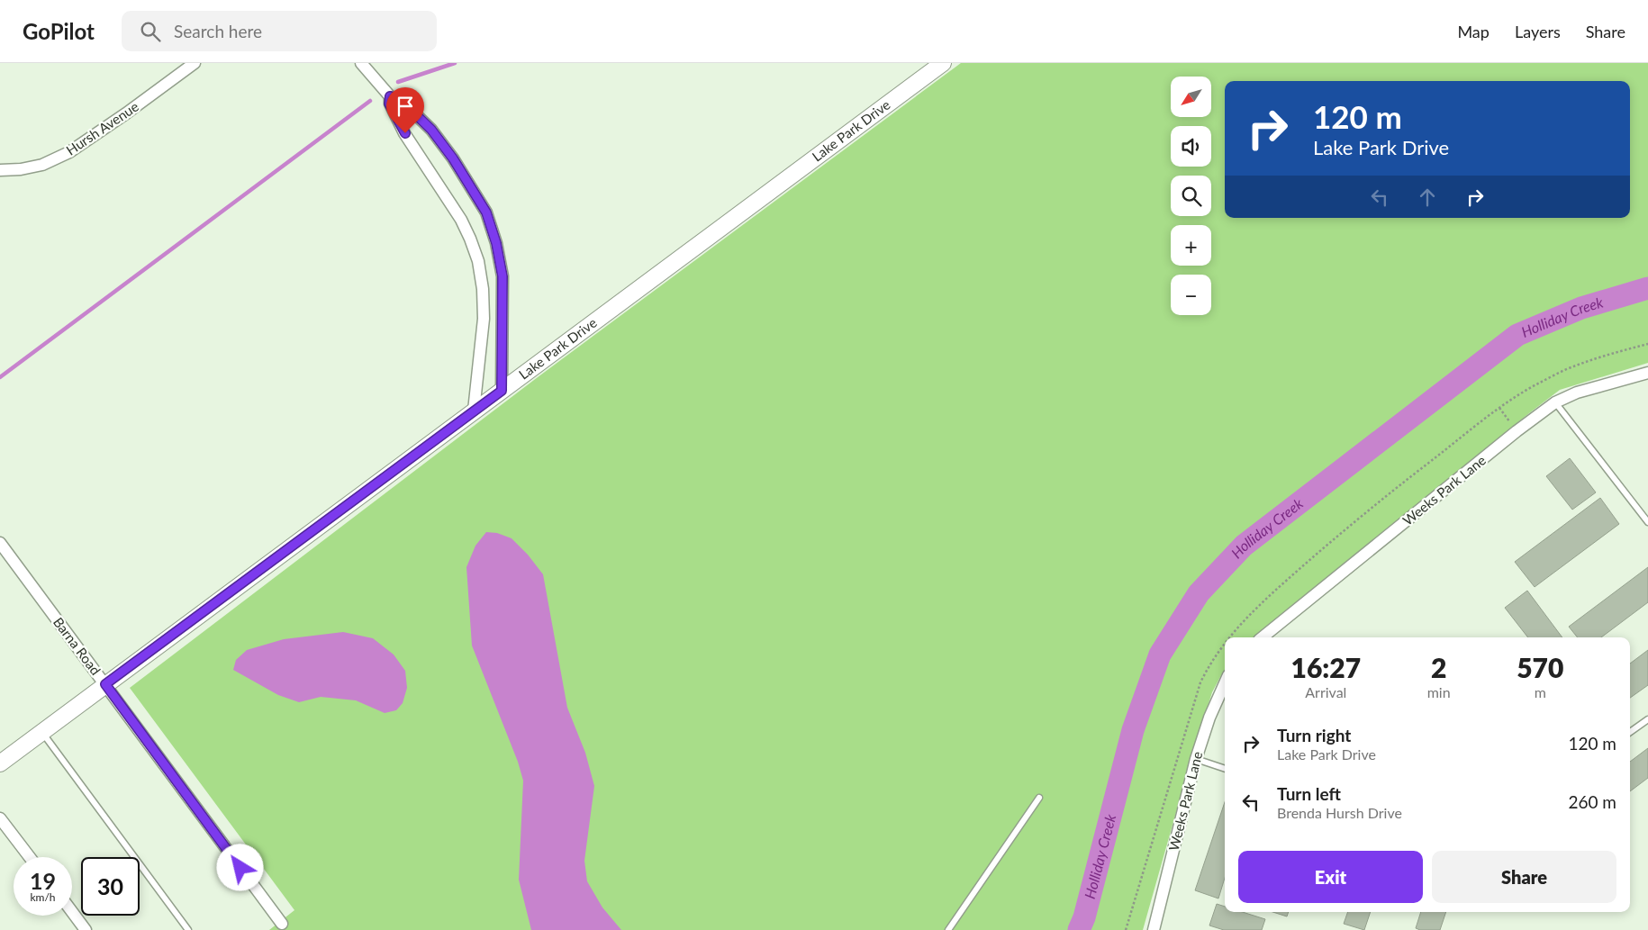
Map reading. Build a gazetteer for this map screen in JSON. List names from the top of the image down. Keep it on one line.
{"streets":{"street":["Hursh Avenue","Lake Park Drive","Weeks Park Lane","Barna Road"]},"crossings":[["Lake Park Drive","Barna Road"]],"water":["Holliday Creek"],"north":"bottom left","page":{"header":"GoPilot","search":"Search here","nav":["Map","Layers","Share"],"map_buttons":["+","−"],"turn":["120 m","Lake Park Drive"],"eta":["16:27","Arrival","2","min","570","m"],"list":[{"name":"Turn right","note":"Lake Park Drive","value":"120 m"},{"name":"Turn left","note":"Brenda Hursh Drive","value":"260 m"}],"buttons":["Exit","Share"],"speed":"19 km/h","limit":"30"}}
